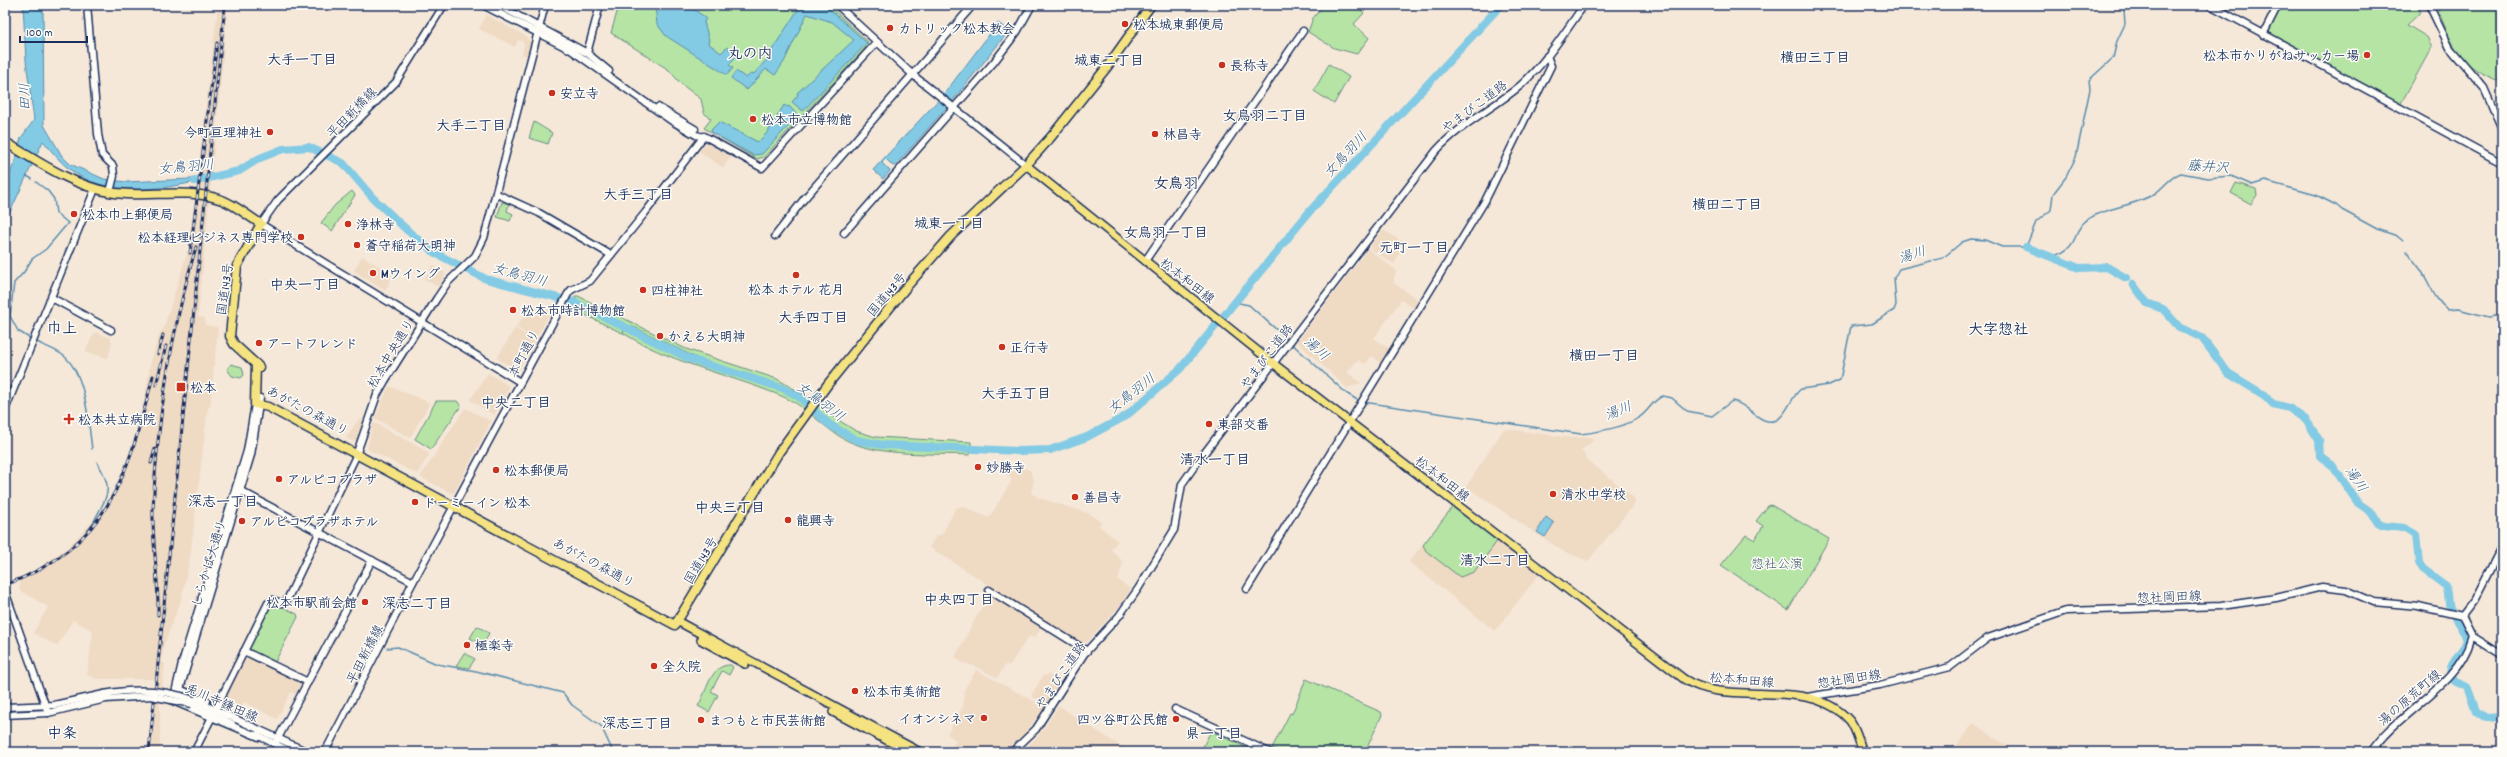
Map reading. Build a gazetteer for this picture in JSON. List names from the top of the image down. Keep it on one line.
{"streets":{"highway":["国道143号","あがたの森通り"],"main road":["松本和田線"],"street":["やまびこ道路","平田新橋線","松本中央通り","本町通り","しらかば大通り","惣社岡田線","湯の原荒町線","兎川寺鎌田線"]},"crossings":[["やまびこ道路","松本和田線"],["平田新橋線","国道143号"],["平田新橋線","本町通り"],["平田新橋線","あがたの森通り"],["松本和田線","国道143号"],["松本和田線","惣社岡田線"],["国道143号","あがたの森通り"],["国道143号","しらかば大通り"],["松本中央通り","あがたの森通り"],["本町通り","あがたの森通り"],["あがたの森通り","しらかば大通り"]],"districts":["丸の内","横田三丁目","大手一丁目","城東二丁目","女鳥羽二丁目","大手二丁目","女鳥羽","大手三丁目","横田二丁目","城東一丁目","女鳥羽一丁目","元町一丁目","中央一丁目","大手四丁目","巾上","大字惣社","横田一丁目","大手五丁目","中央二丁目","清水一丁目","深志一丁目","中央三丁目","清水二丁目","中央四丁目","深志二丁目","深志三丁目","中条","県一丁目"],"water":["田川","女鳥羽川","藤井沢","湯川"],"parks":["惣社公演"],"places":{"other":["松本城東郵便局","カトリック松本教会","松本市かりがねサッカー場","長称寺","安立寺","松本市立博物館","今町亘理神社","林昌寺","松本巾上郵便局","浄林寺","松本経理ビジネス専門学校","蒼守稲荷大明神","Mウイング","松本 ホテル 花月","四柱神社","松本市時計博物館","かえる大明神","アートフレンド","正行寺","東部交番","妙勝寺","松本郵便局","アルピコプラザ","清水中学校","善昌寺","ドーミーイン 松本","龍興寺","アルピコプラザホテル","松本市駅前会館","極楽寺","全久院","松本市美術館","イオンシネマ","四ツ谷町公民館","まつもと市民芸術館"],"transit":["松本"],"health":["松本共立病院"]},"scale_bar":"100 m"}
